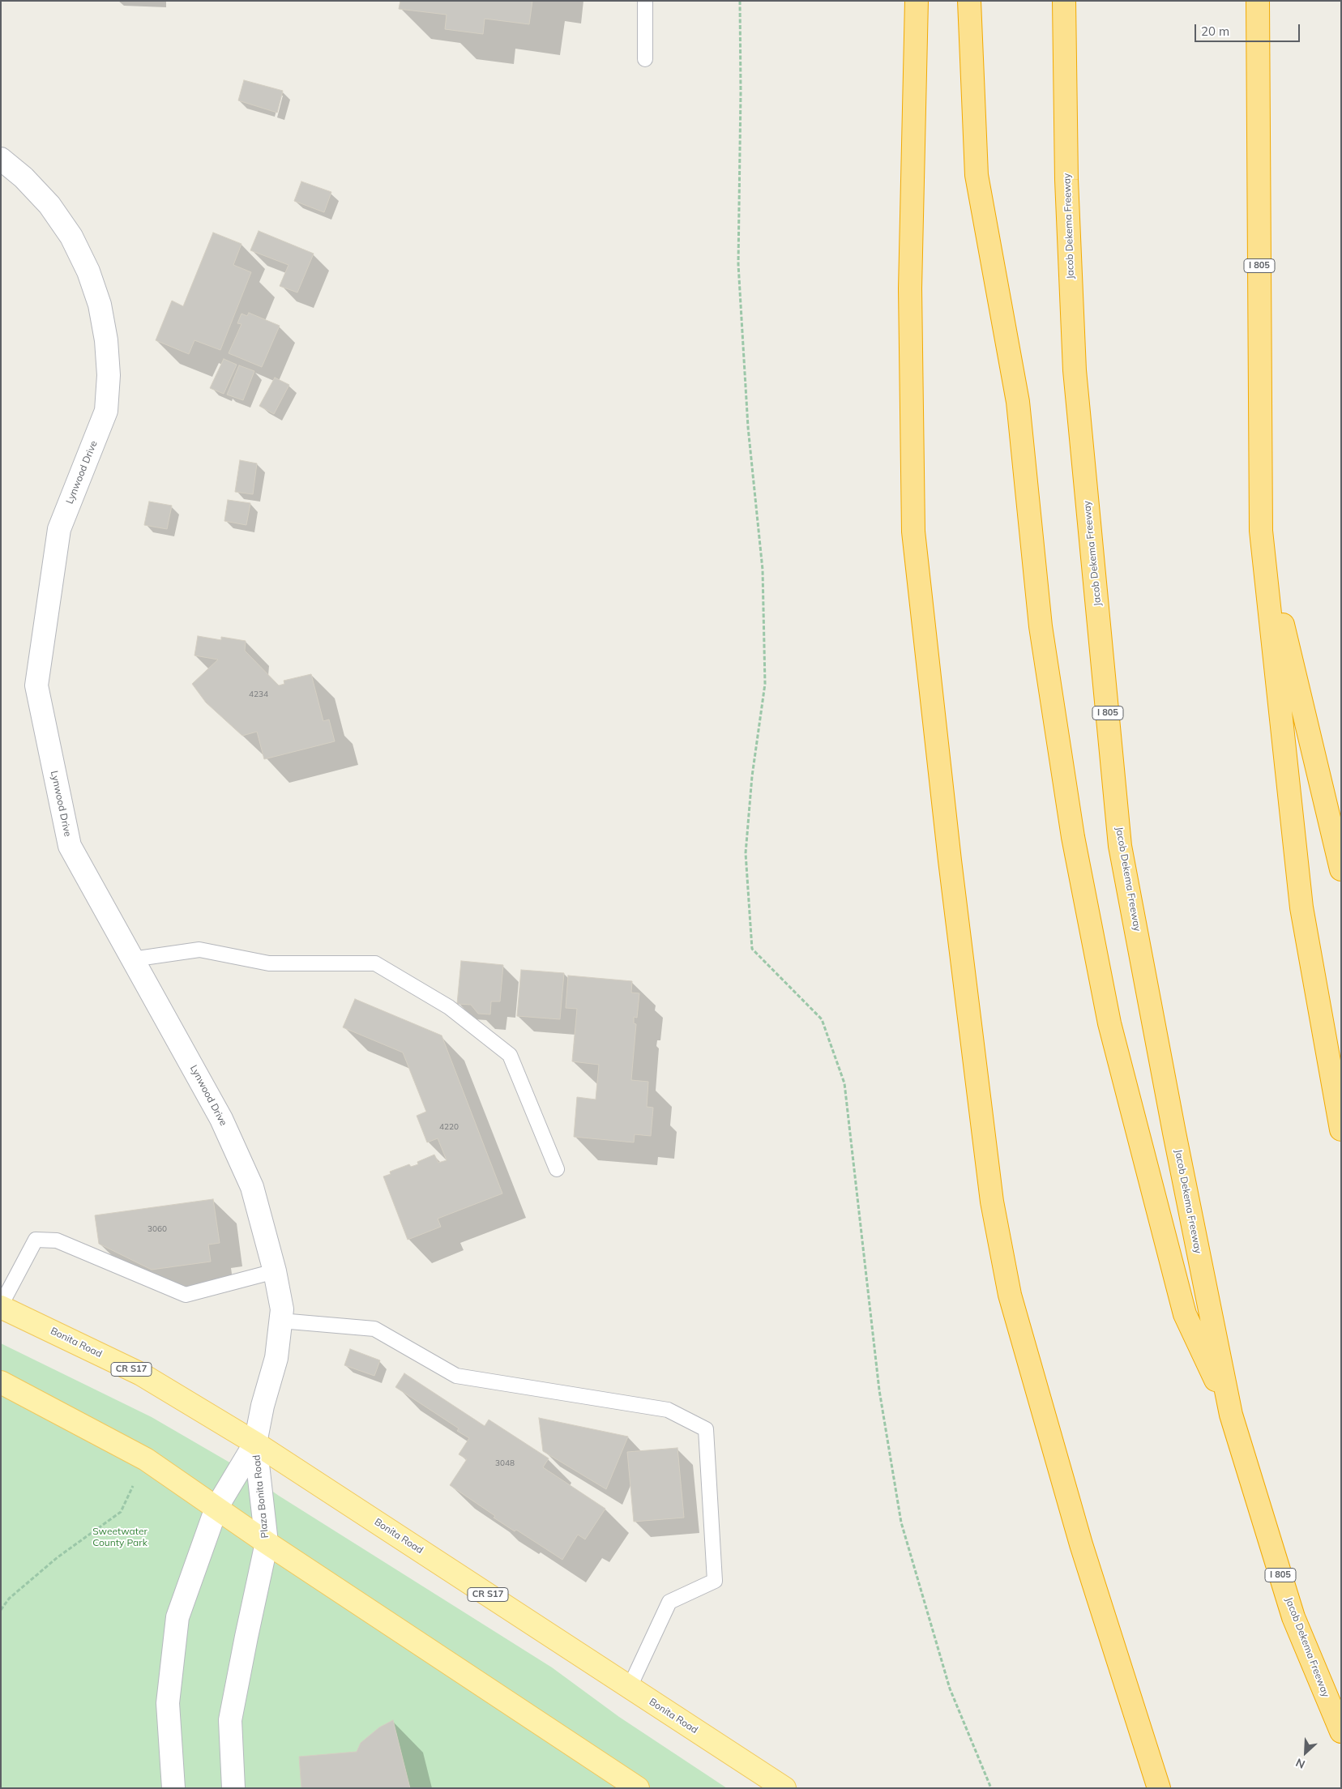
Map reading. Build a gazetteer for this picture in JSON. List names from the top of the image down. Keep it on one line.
{"streets":{"highway":["Jacob Dekema Freeway","I 805"],"main road":["Bonita Road","CR S17"],"street":["Lynwood Drive","Plaza Bonita Road"]},"crossings":[["Lynwood Drive","Bonita Road"],["Lynwood Drive","Plaza Bonita Road"],["Bonita Road","Plaza Bonita Road"]],"parks":["Sweetwater County Park"],"house_numbers":["4234","4220","3060","3048"],"scale_bar":"20 m","north":"bottom left"}
